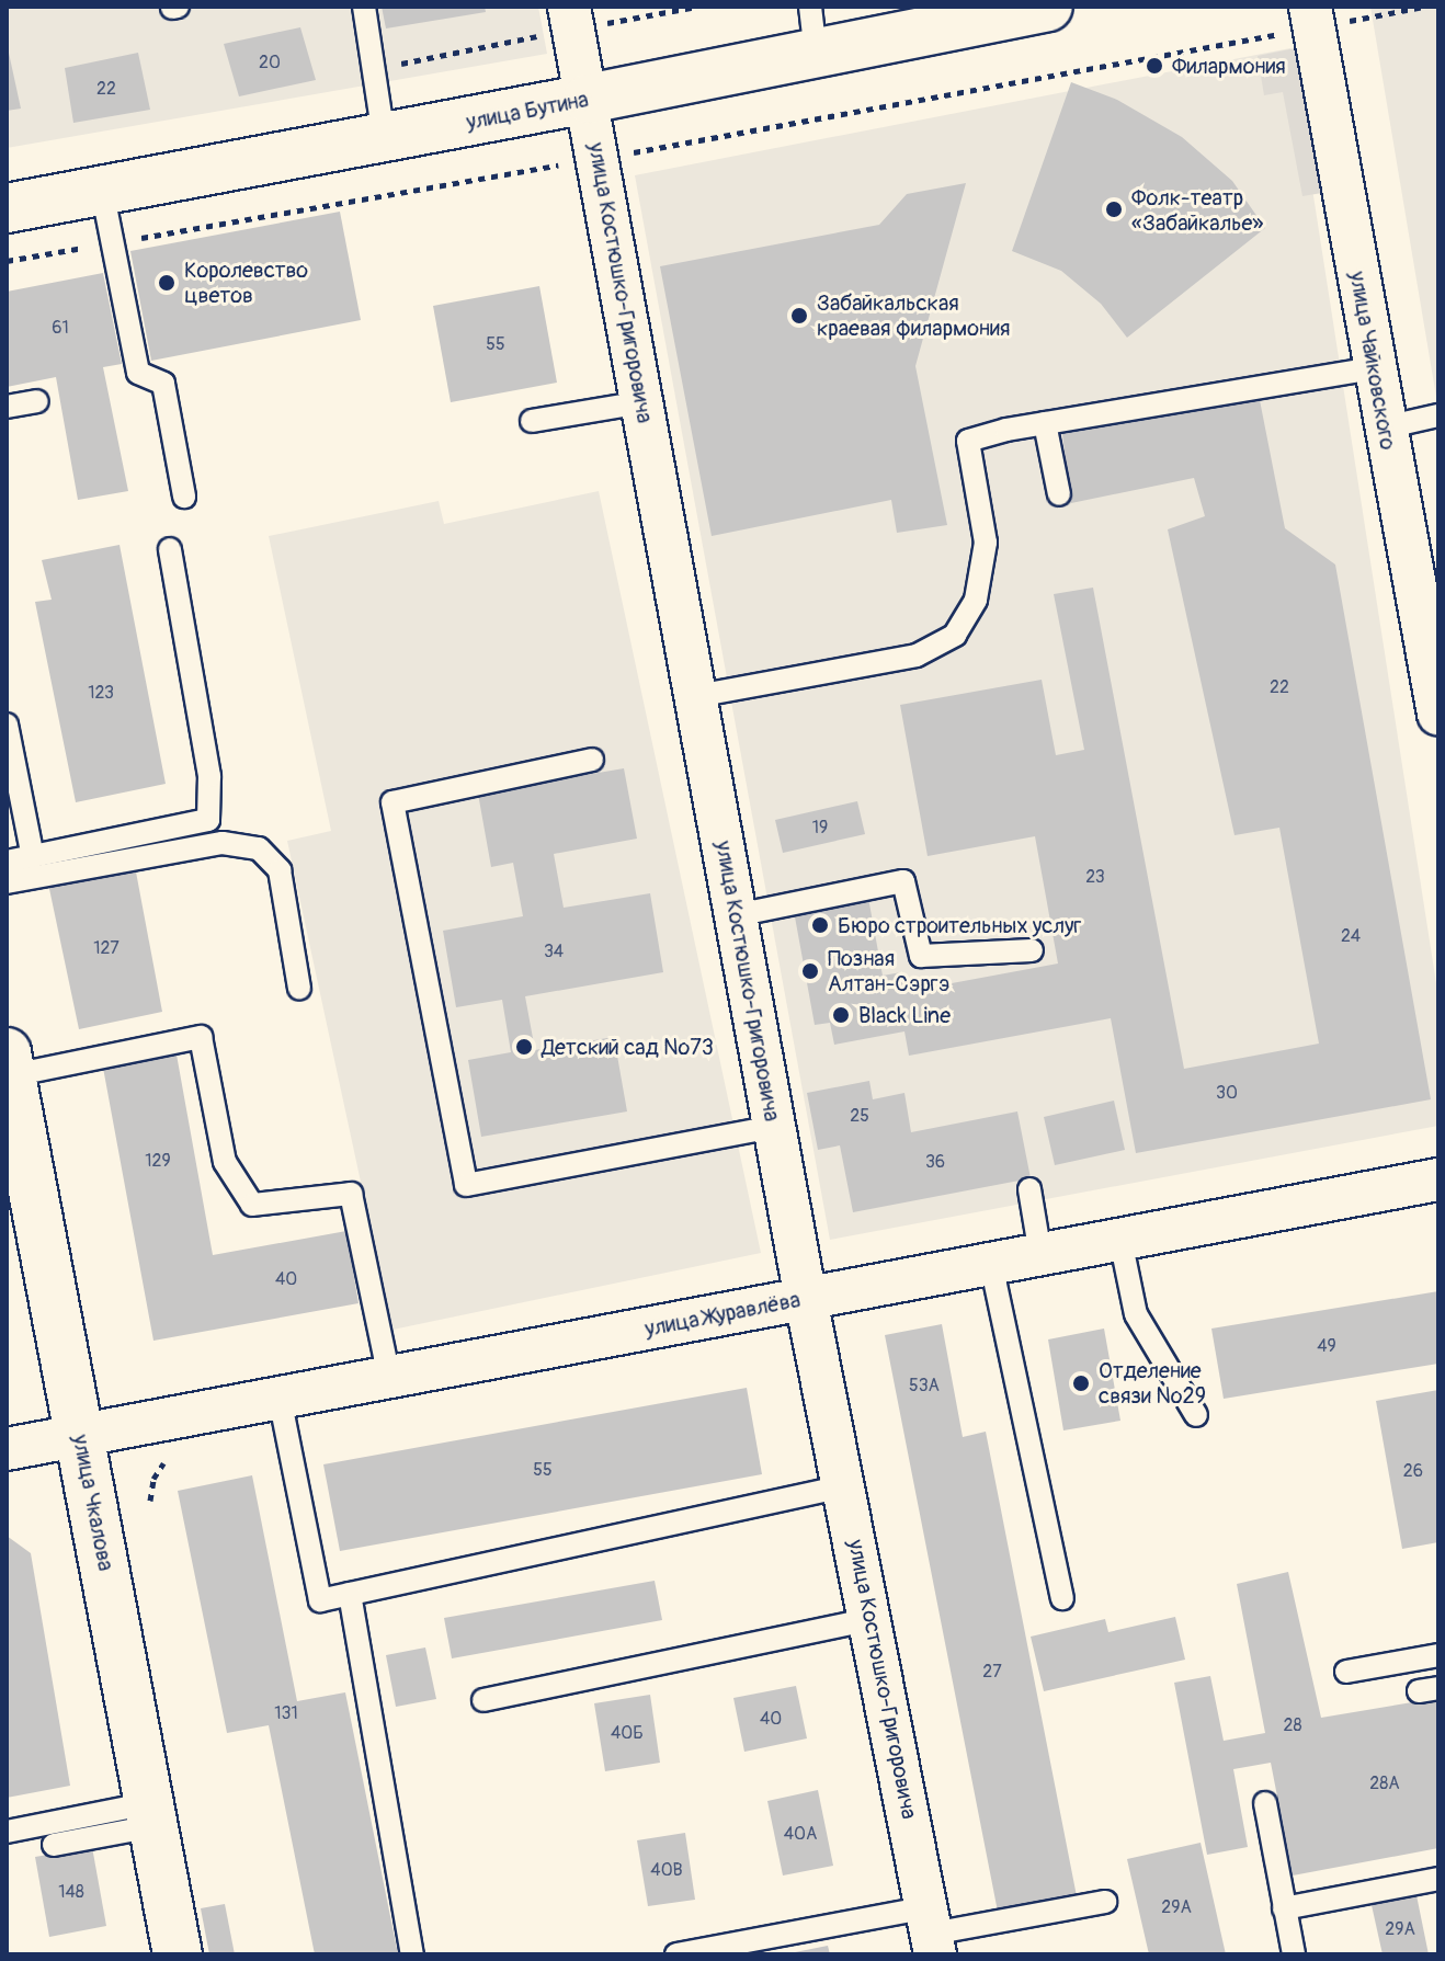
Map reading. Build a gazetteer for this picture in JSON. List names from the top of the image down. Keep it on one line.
{"streets":{"main road":["улица Бутина","улица Чкалова"],"street":["улица Костюшко-Григоровича","улица Чайковского","улица Журавлёва"]},"crossings":[["улица Бутина","улица Костюшко-Григоровича"],["улица Костюшко-Григоровича","улица Журавлёва"],["улица Журавлёва","улица Чкалова"]],"places":["Филармония","Фолк-театр «Забайкалье»","Королевство цветов","Забайкальская краевая филармония","Бюро строительных услуг","Позная Алтан-Сэргэ","Black Line","Детский сад №73","Отделение связи №29"],"house_numbers":["20","22","61","55","22","123","19","23","24","127","34","30","25","129","36","40","49","53А","55","26","27","131","40","28","40Б","28А","40А","40В","148","29А","29А"]}
